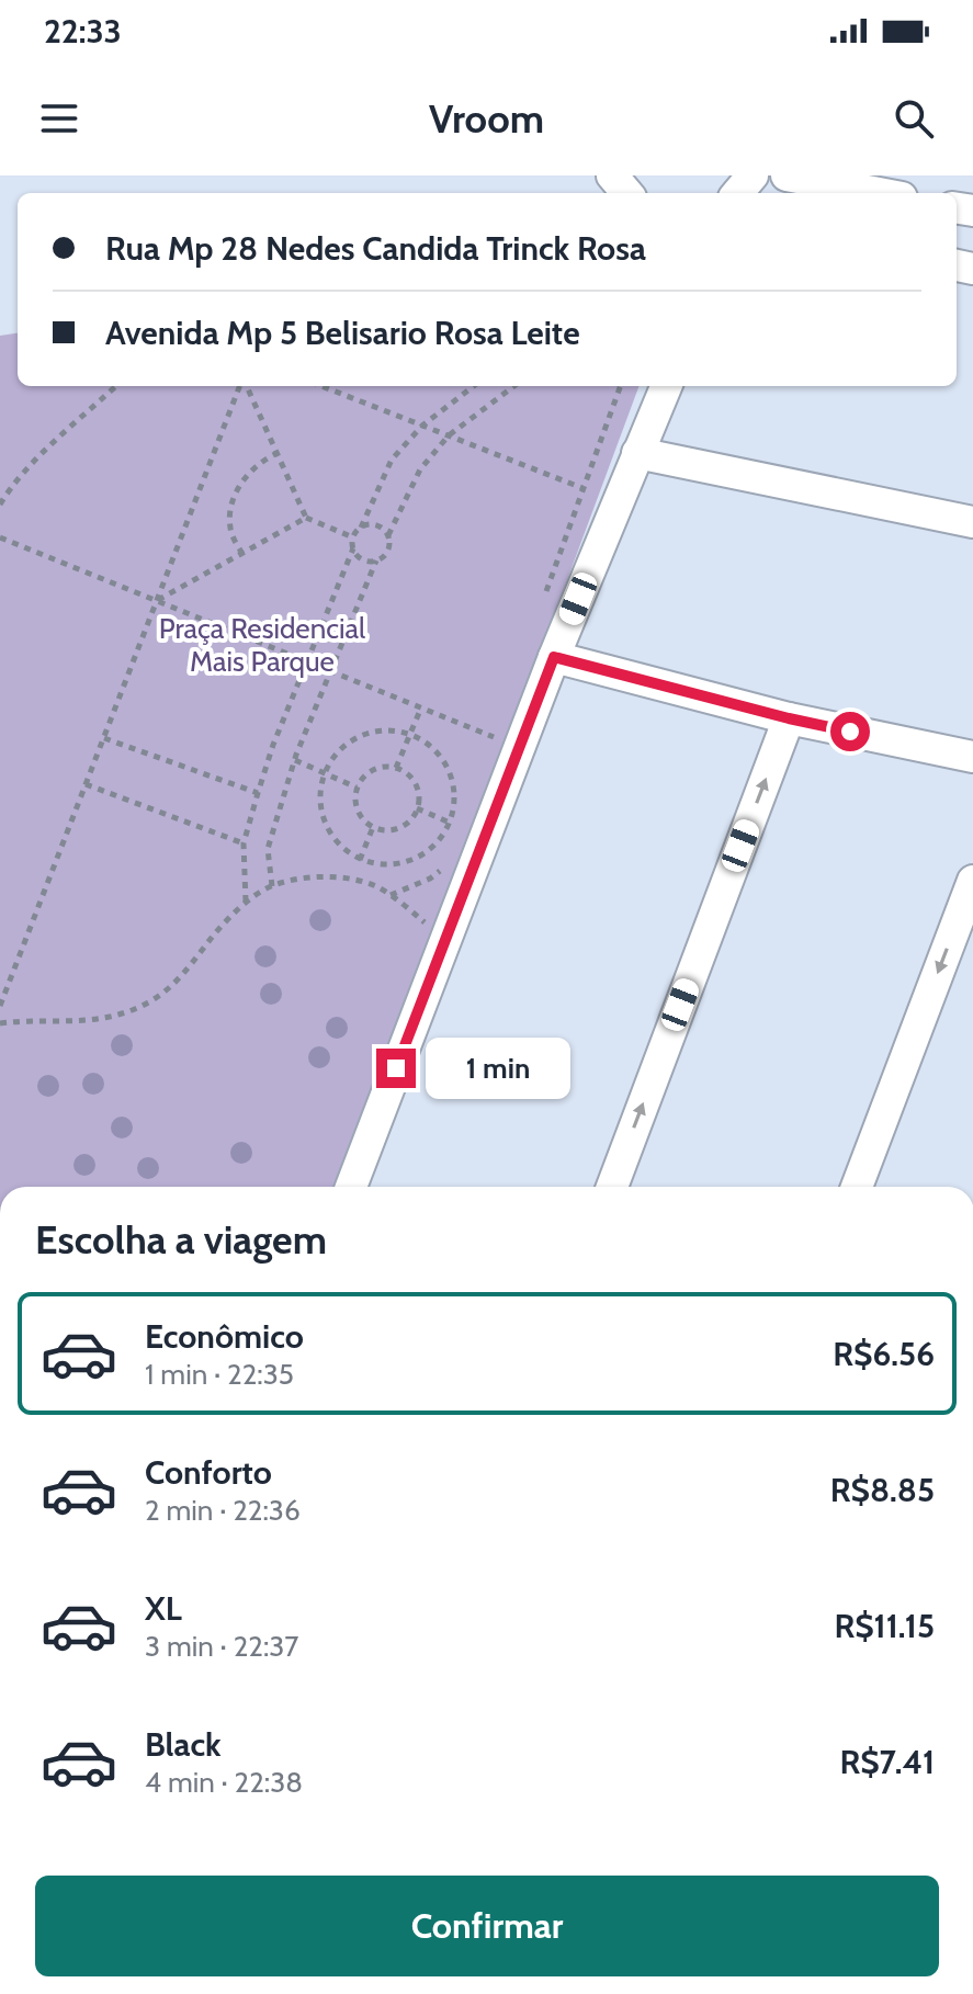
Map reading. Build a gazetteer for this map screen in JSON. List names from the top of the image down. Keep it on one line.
{"parks":["Praça Residencial Mais Parque"],"page":{"status":"22:33","header":"Vroom","banner":["Rua Mp 28 Nedes Candida Trinck Rosa","Avenida Mp 5 Belisario Rosa Leite"],"bubble":"1 min","heading":"Escolha a viagem","list":[{"name":"Econômico","note":"1 min · 22:35","value":"R$6.56"},{"name":"Conforto","note":"2 min · 22:36","value":"R$8.85"},{"name":"XL","note":"3 min · 22:37","value":"R$11.15"},{"name":"Black","note":"4 min · 22:38","value":"R$7.41"}],"buttons":"Confirmar"}}
